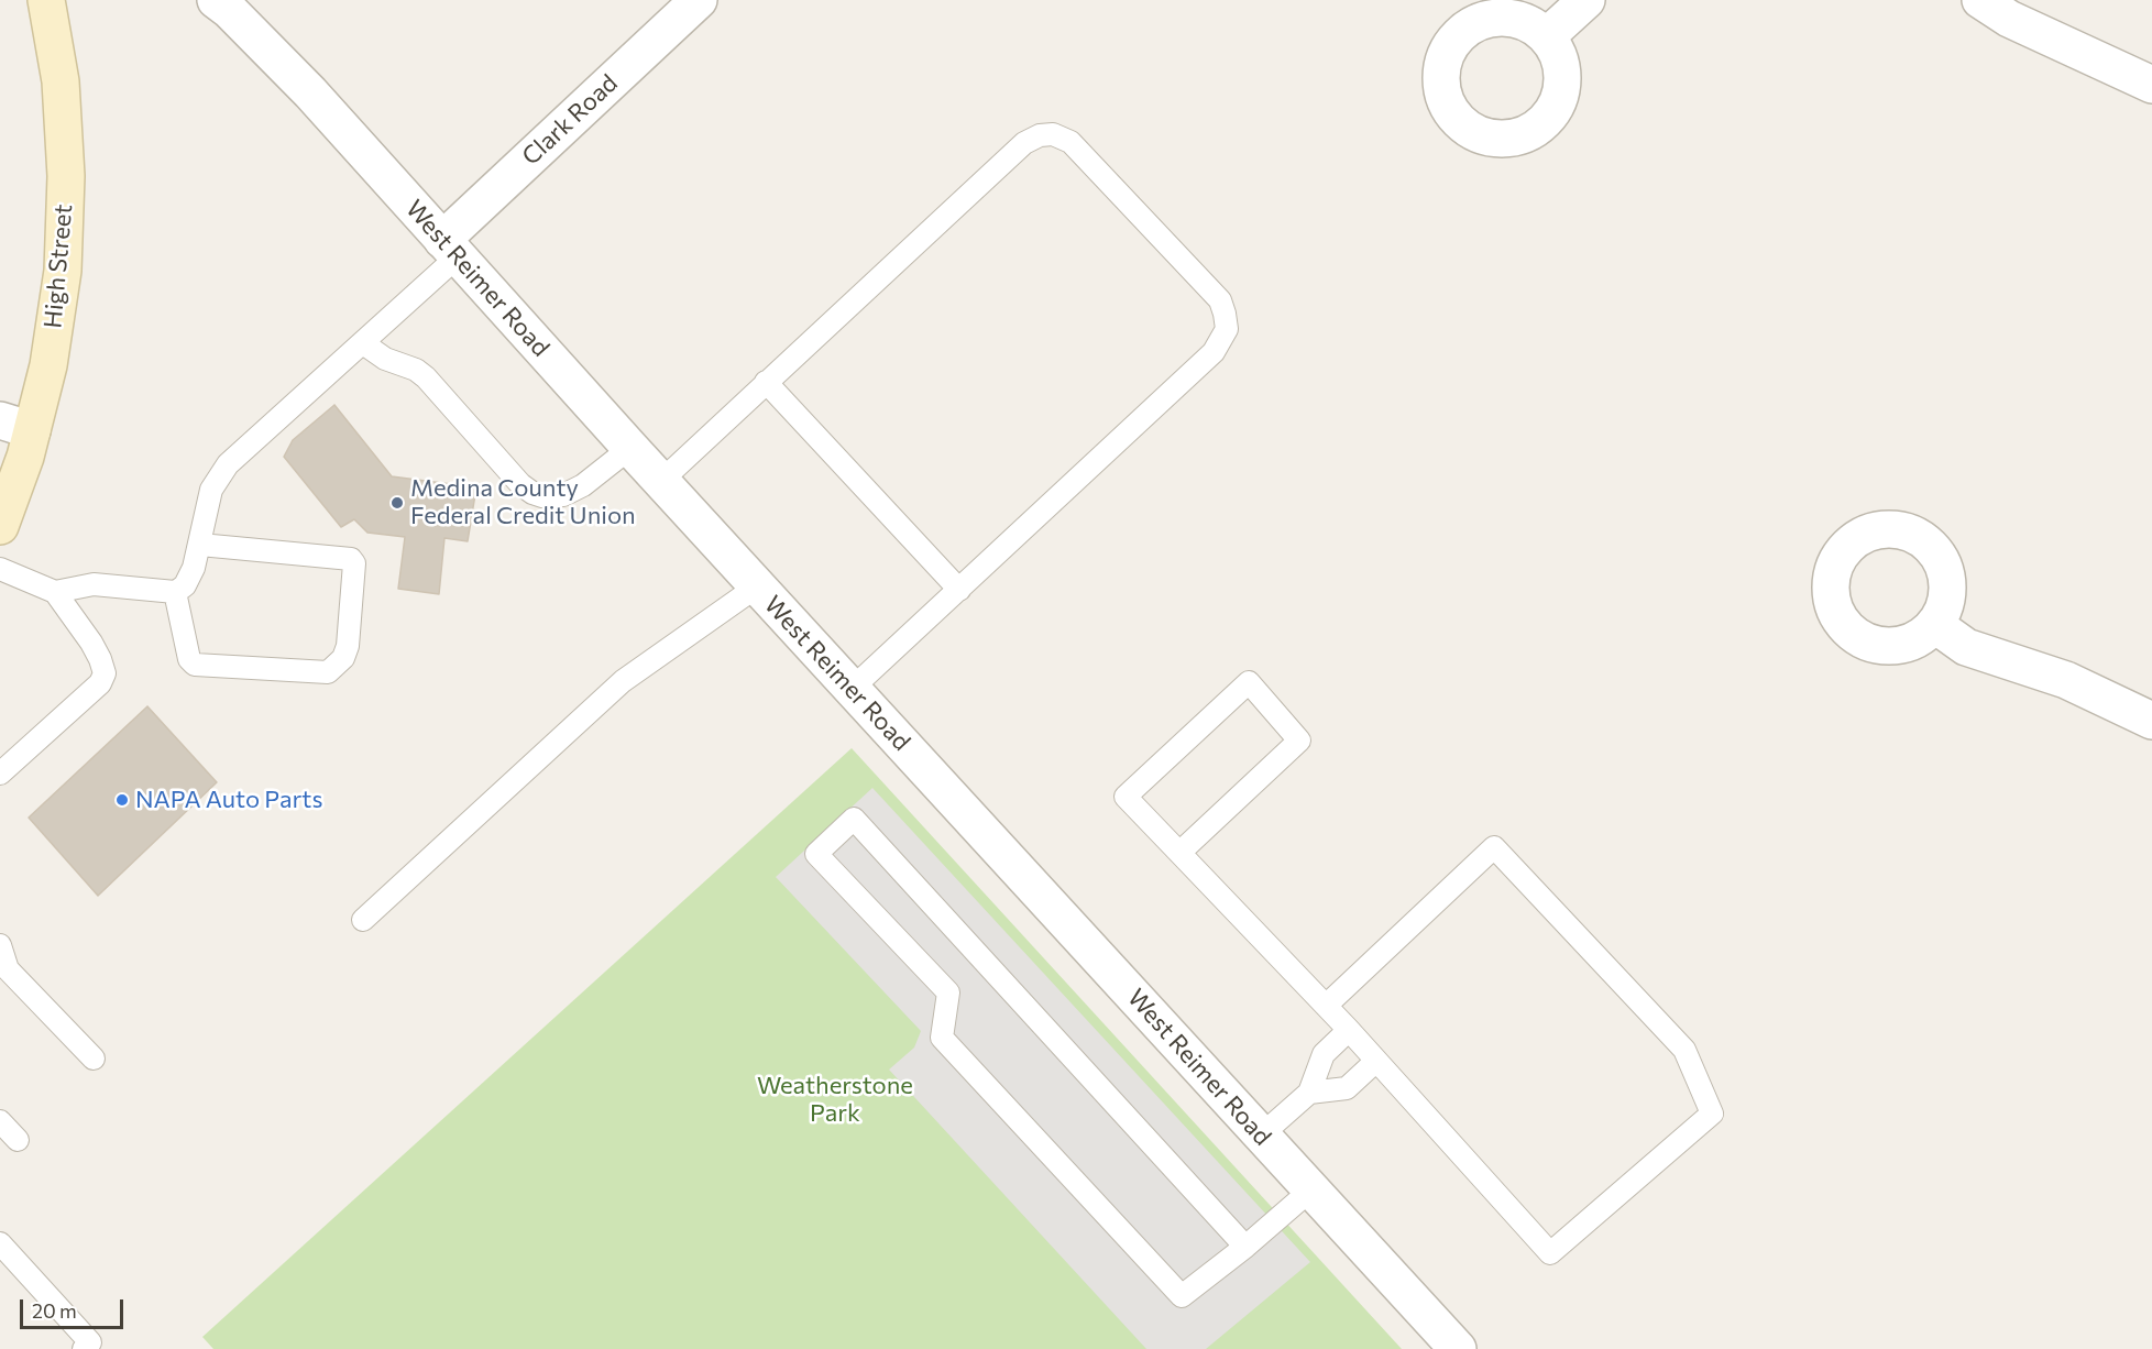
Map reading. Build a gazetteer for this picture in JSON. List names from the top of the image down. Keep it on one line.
{"streets":{"main road":["High Street"],"street":["Clark Road","West Reimer Road"]},"crossings":[["Clark Road","West Reimer Road"]],"parks":["Weatherstone Park"],"places":["Medina County Federal Credit Union","NAPA Auto Parts"],"scale_bar":"20 m"}
